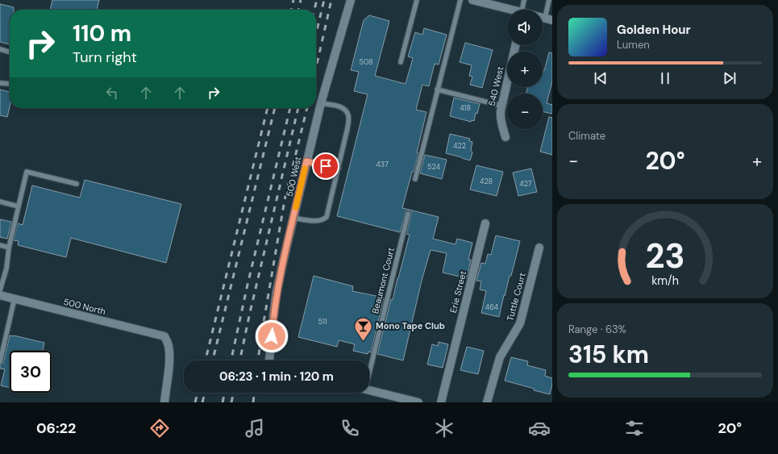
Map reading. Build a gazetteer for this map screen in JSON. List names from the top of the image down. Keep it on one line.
{"streets":{"street":["540 West","500 West","Erie Street","Tuttle Court","500 North"],"lane":["Beaumont Court"]},"places":{"bar":["Mono Tape Club"]},"house_numbers":["508","418","422","437","524","428","427","464","511"],"page":{"map_buttons":["+","−"],"turn":["110 m","Turn right"],"song":["Golden Hour","Lumen"],"tile":["Climate",["Range · 63%","315 km"]],"heat":["−","20°","+"],"limit":"30","trip":"06:23 · 1 min · 120 m","tabs":["06:22","20°"],"gauge":["23","km/h"]}}
